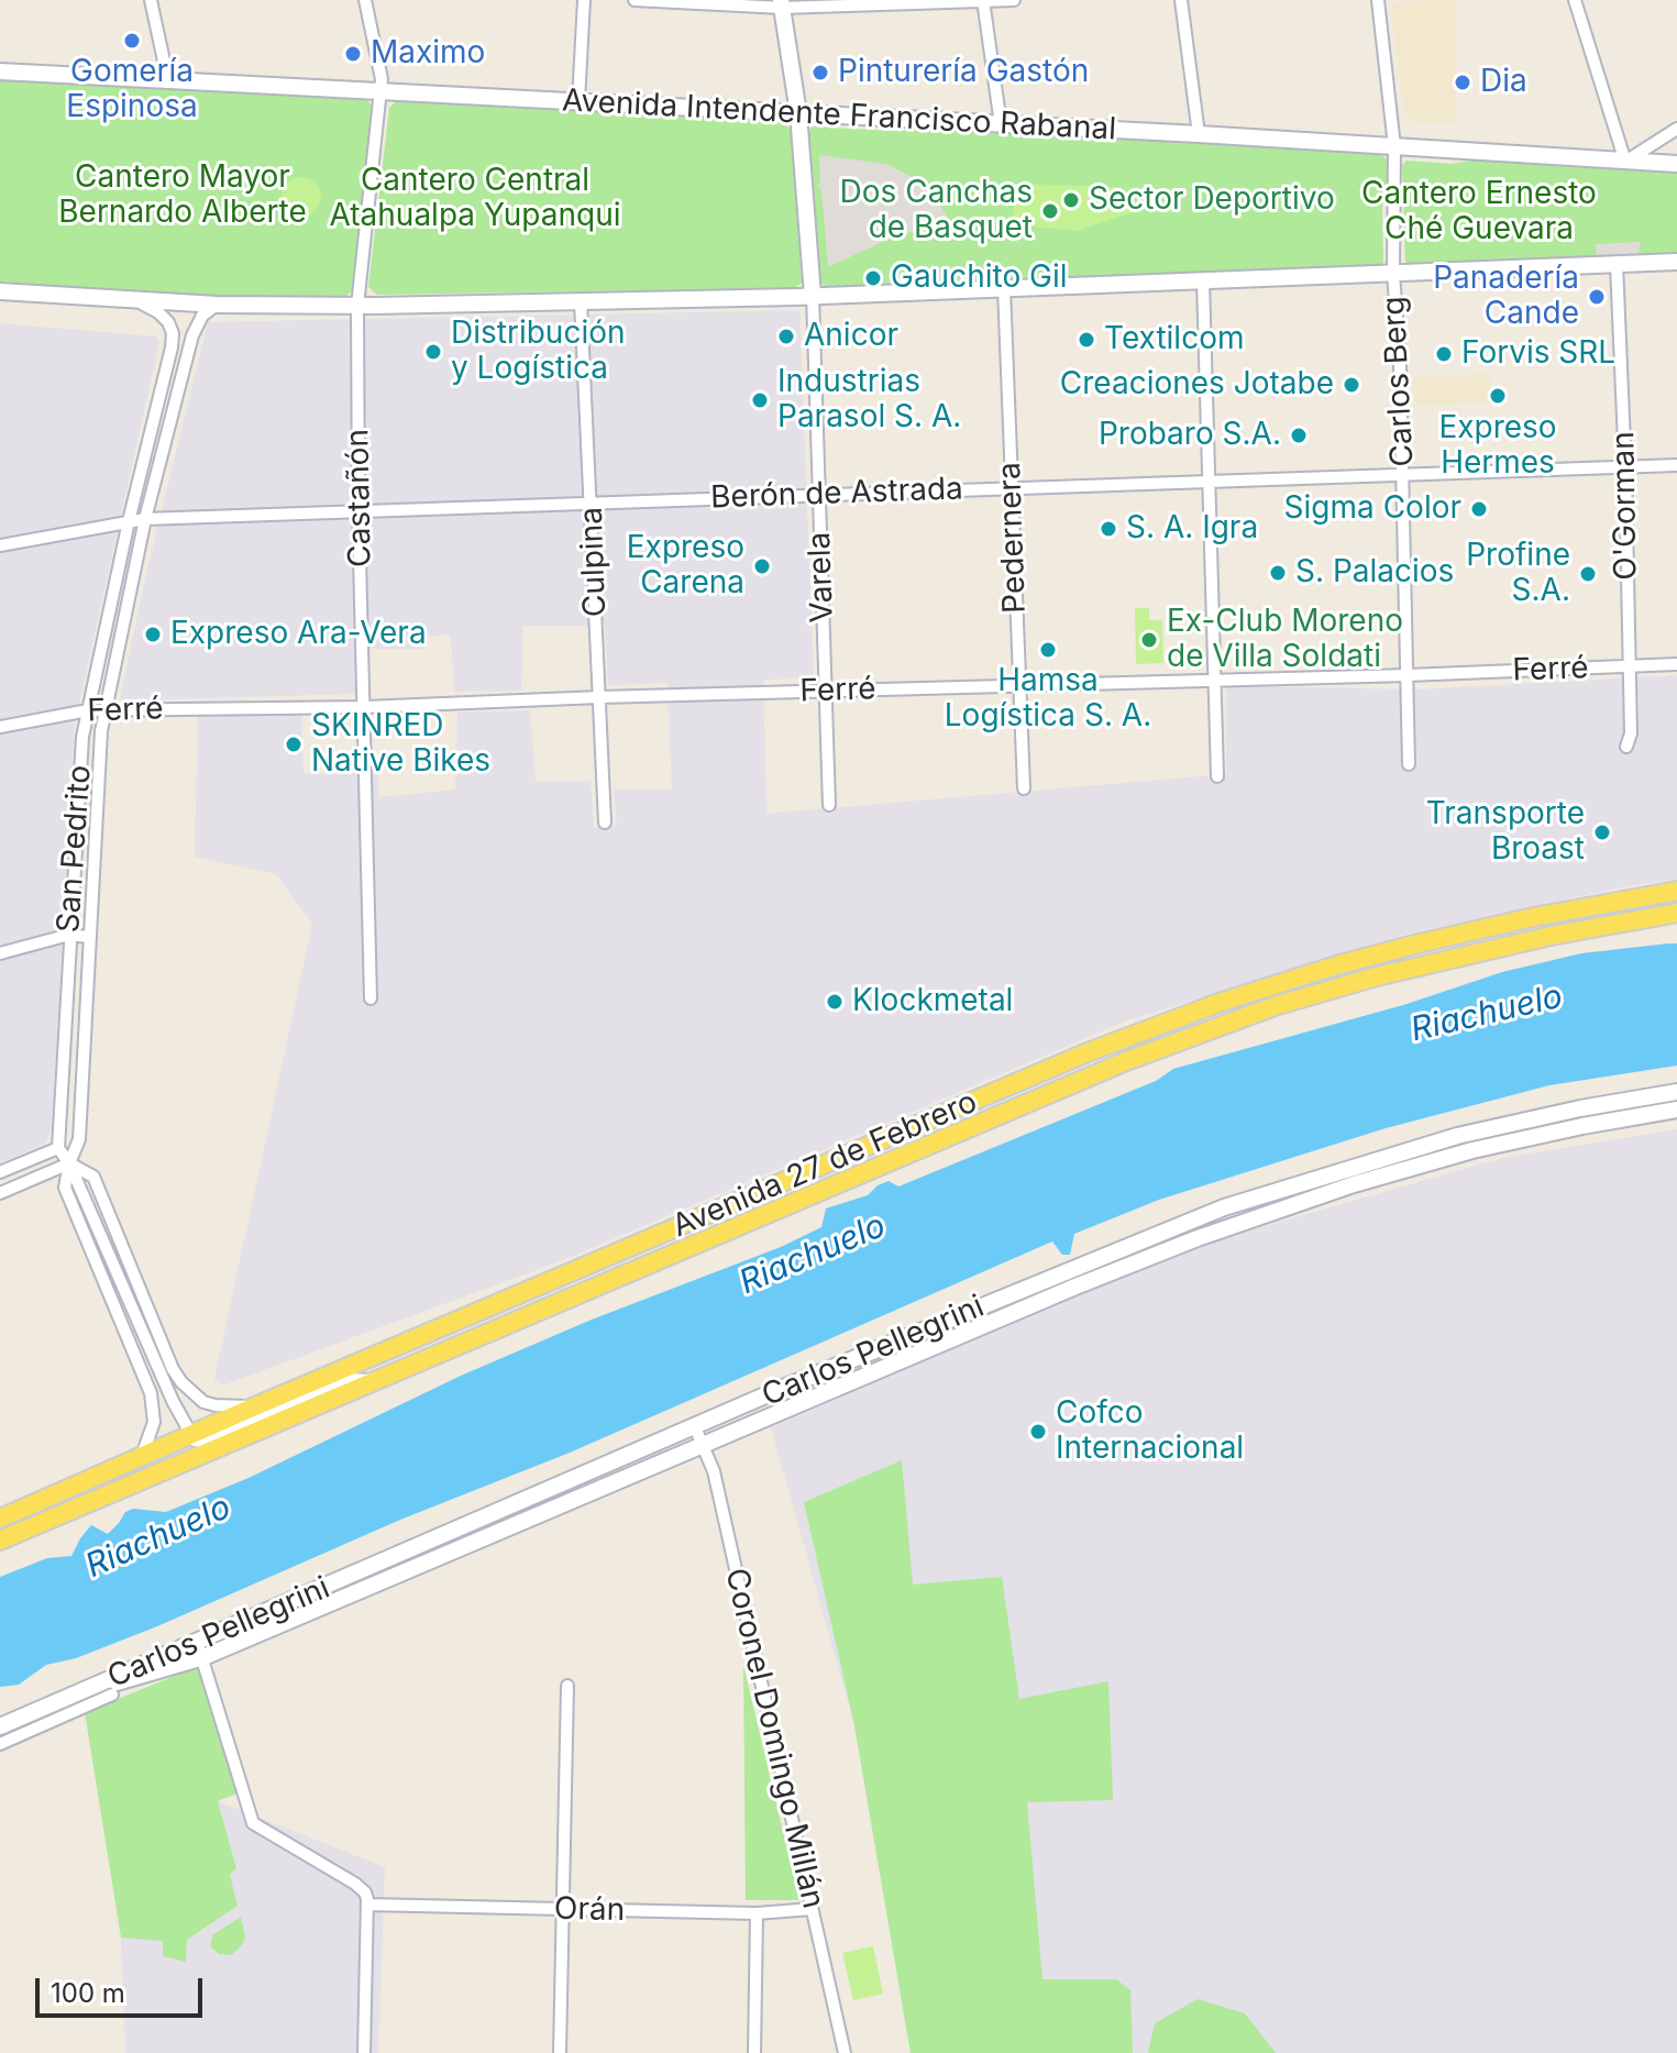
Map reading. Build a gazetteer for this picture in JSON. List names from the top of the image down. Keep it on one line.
{"streets":{"main road":["Avenida Intendente Francisco Rabanal","Avenida 27 de Febrero","Carlos Pellegrini"],"street":["Carlos Berg","Berón de Astrada","Castañón","O'Gorman","Pedernera","Culpina","Varela","Ferré","San Pedrito","Coronel Domingo Millán","Orán"]},"crossings":[["Avenida Intendente Francisco Rabanal","Carlos Berg"],["Avenida Intendente Francisco Rabanal","Castañón"],["Carlos Berg","Berón de Astrada"],["Carlos Berg","Ferré"],["Berón de Astrada","Castañón"],["Berón de Astrada","O'Gorman"],["Berón de Astrada","Pedernera"],["Berón de Astrada","Culpina"],["Berón de Astrada","Varela"],["Berón de Astrada","San Pedrito"],["Castañón","Ferré"],["O'Gorman","Ferré"],["Pedernera","Ferré"],["Culpina","Ferré"],["Varela","Ferré"],["Ferré","San Pedrito"],["San Pedrito","Avenida 27 de Febrero"],["Carlos Pellegrini","Coronel Domingo Millán"],["Coronel Domingo Millán","Orán"]],"water":["Riachuelo"],"parks":["Cantero Mayor Bernardo Alberte","Cantero Central Atahualpa Yupanqui","Cantero Ernesto Ché Guevara"],"places":["Gomería Espinosa","Maximo","Pinturería Gastón","Dia","Sector Deportivo","Dos Canchas de Basquet","Gauchito Gil","Panadería Cande","Anicor","Textilcom","Distribución y Logística","Forvis SRL","Creaciones Jotabe","Expreso Hermes","Industrias Parasol S. A.","Probaro S.A.","Sigma Color","S. A. Igra","Expreso Carena","S. Palacios","Profine S.A.","Expreso Ara-Vera","Ex-Club Moreno de Villa Soldati","Hamsa Logística S. A.","SKINRED Native Bikes","Transporte Broast","Klockmetal","Cofco Internacional"],"scale_bar":"100 m"}
